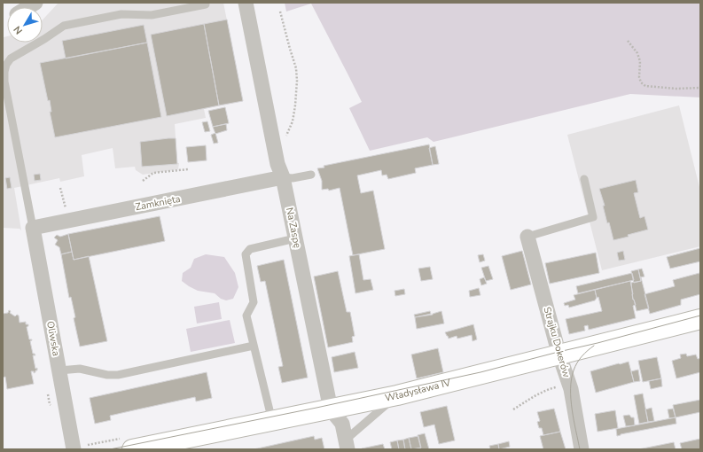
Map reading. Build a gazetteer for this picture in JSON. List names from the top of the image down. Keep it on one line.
{"streets":{"street":["Zamknięta","Na Zaspę","Oliwska","Strajku Dokerów","Władysława IV"]},"crossings":[["Zamknięta","Na Zaspę"],["Zamknięta","Oliwska"],["Na Zaspę","Władysława IV"],["Strajku Dokerów","Władysława IV"]],"north":"bottom left"}
